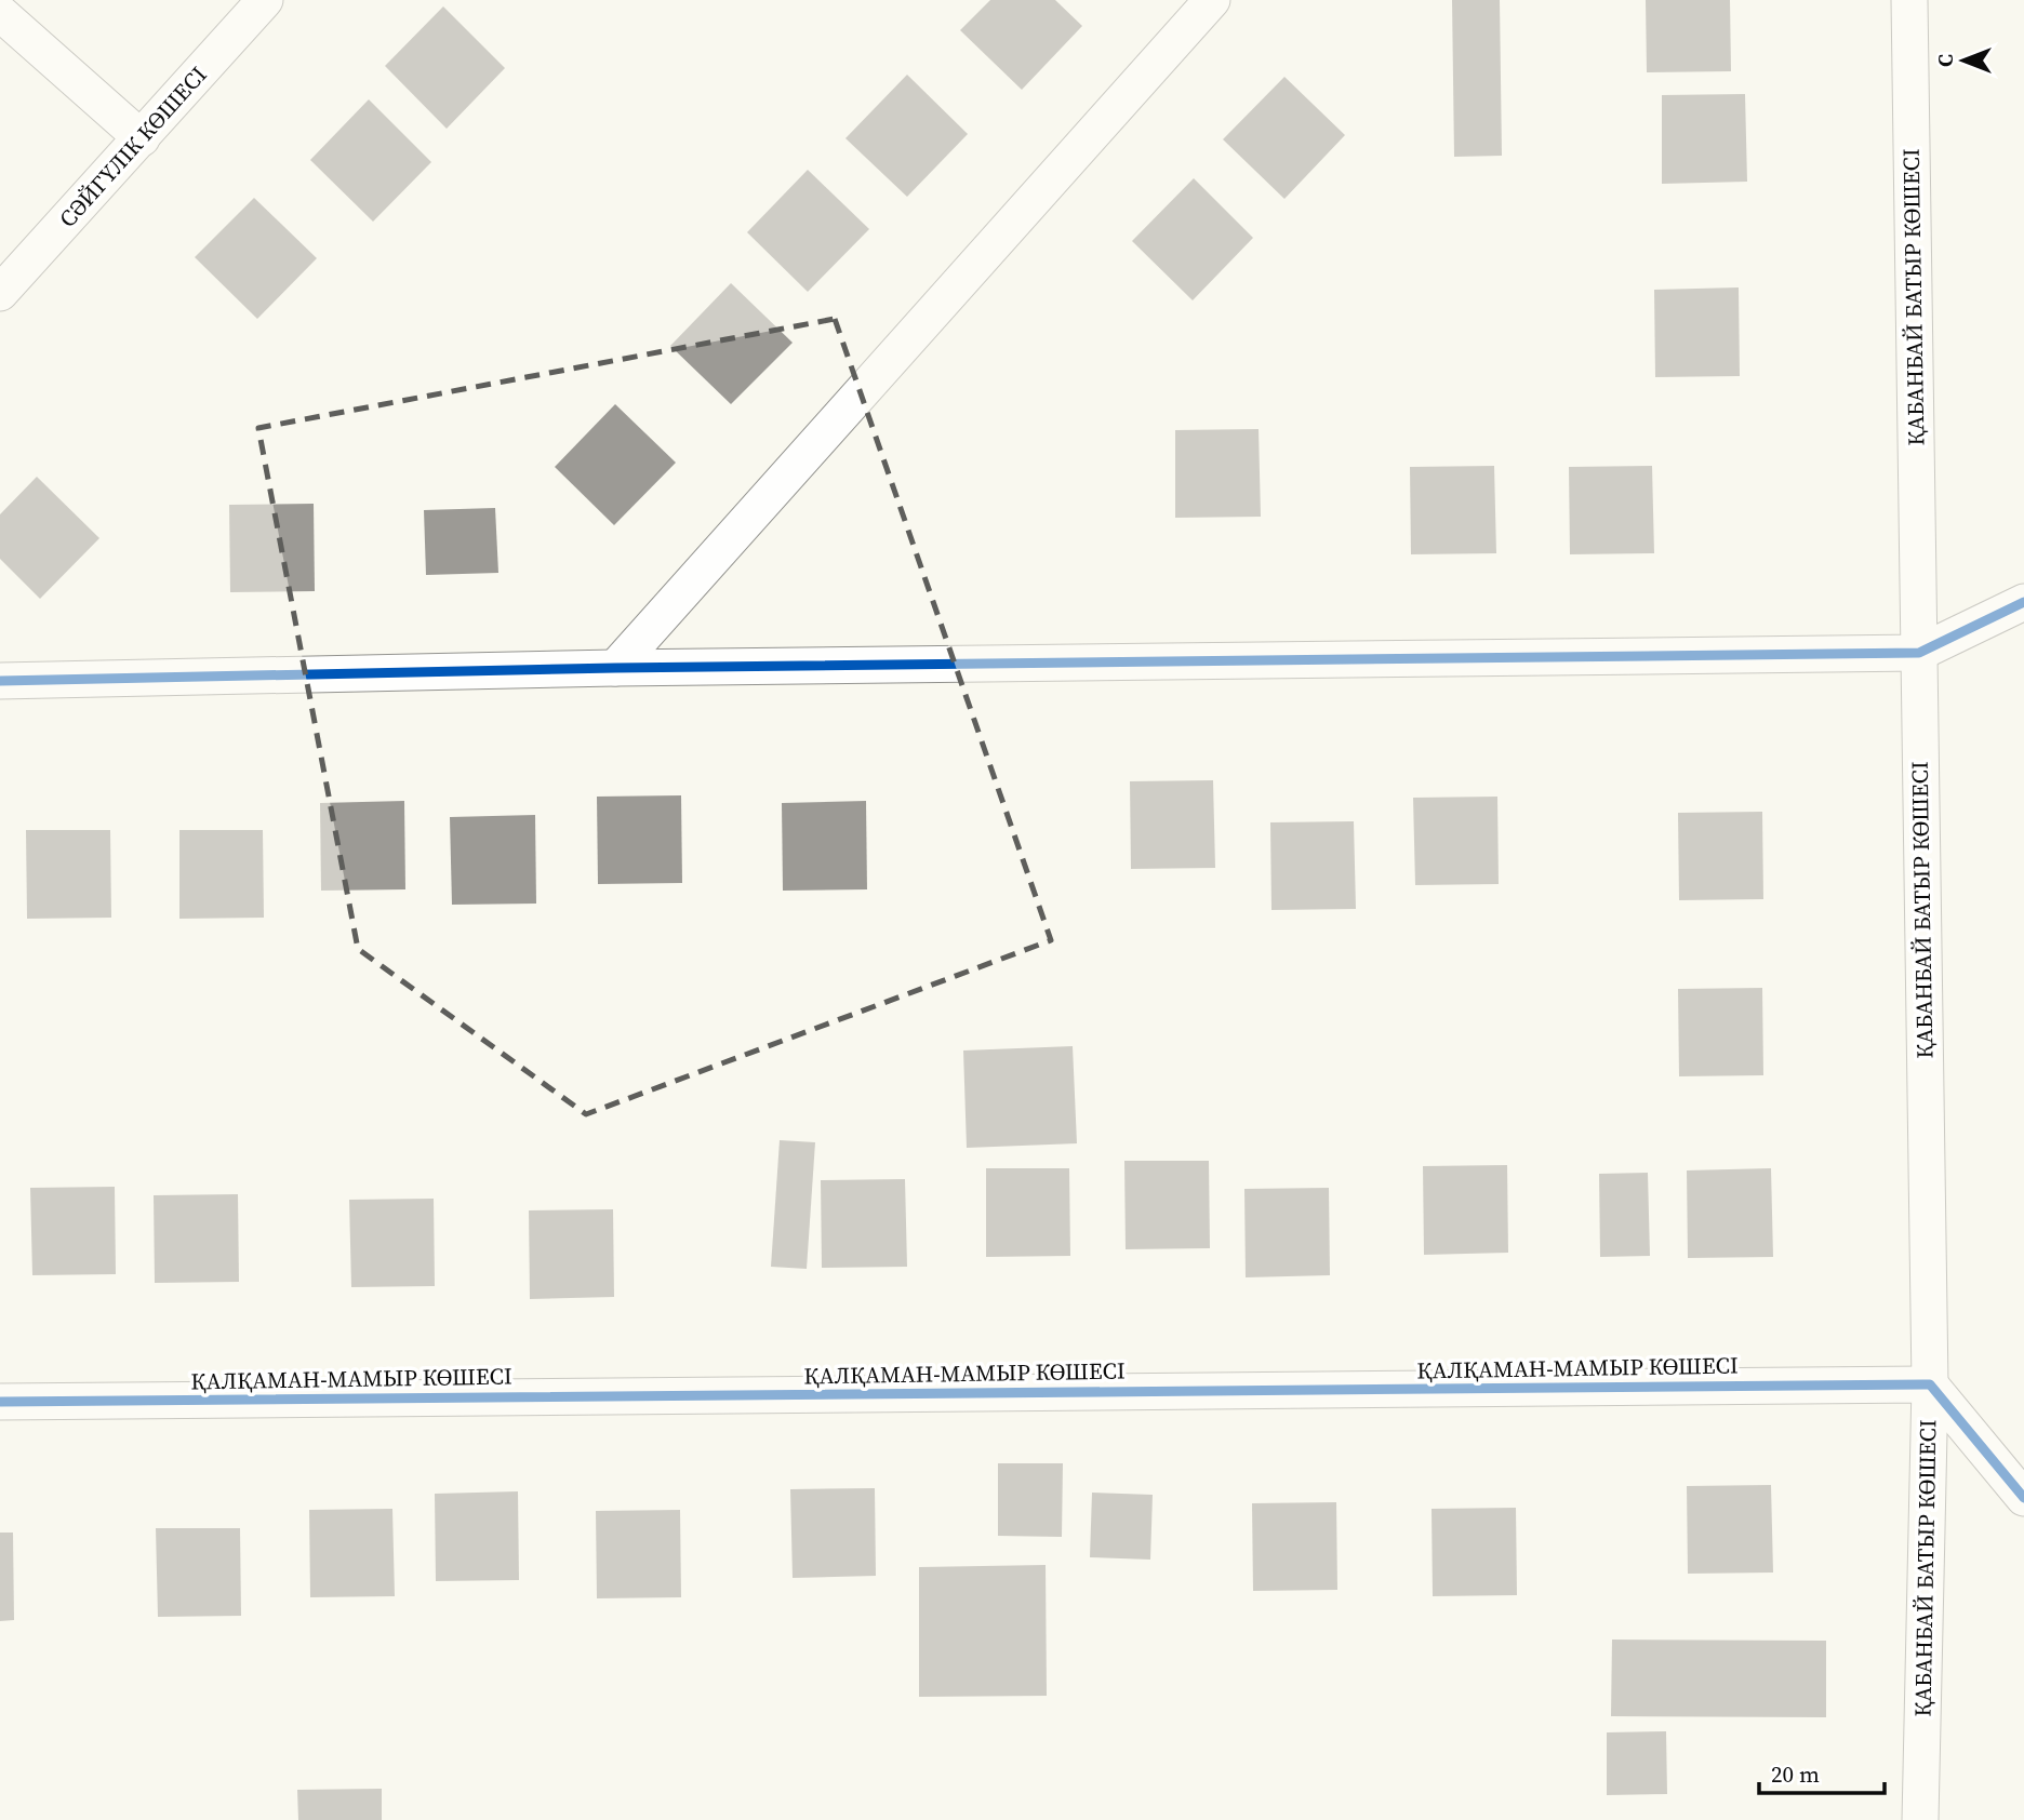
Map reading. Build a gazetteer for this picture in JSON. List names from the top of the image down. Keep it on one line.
{"streets":{"street":["СӘЙГҮЛІК КӨШЕСІ","ҚАБАНБАЙ БАТЫР КӨШЕСІ","ҚАЛҚАМАН-МАМЫР КӨШЕСІ"]},"crossings":[["ҚАБАНБАЙ БАТЫР КӨШЕСІ","ҚАЛҚАМАН-МАМЫР КӨШЕСІ"]],"scale_bar":"20 m","north":"left"}
